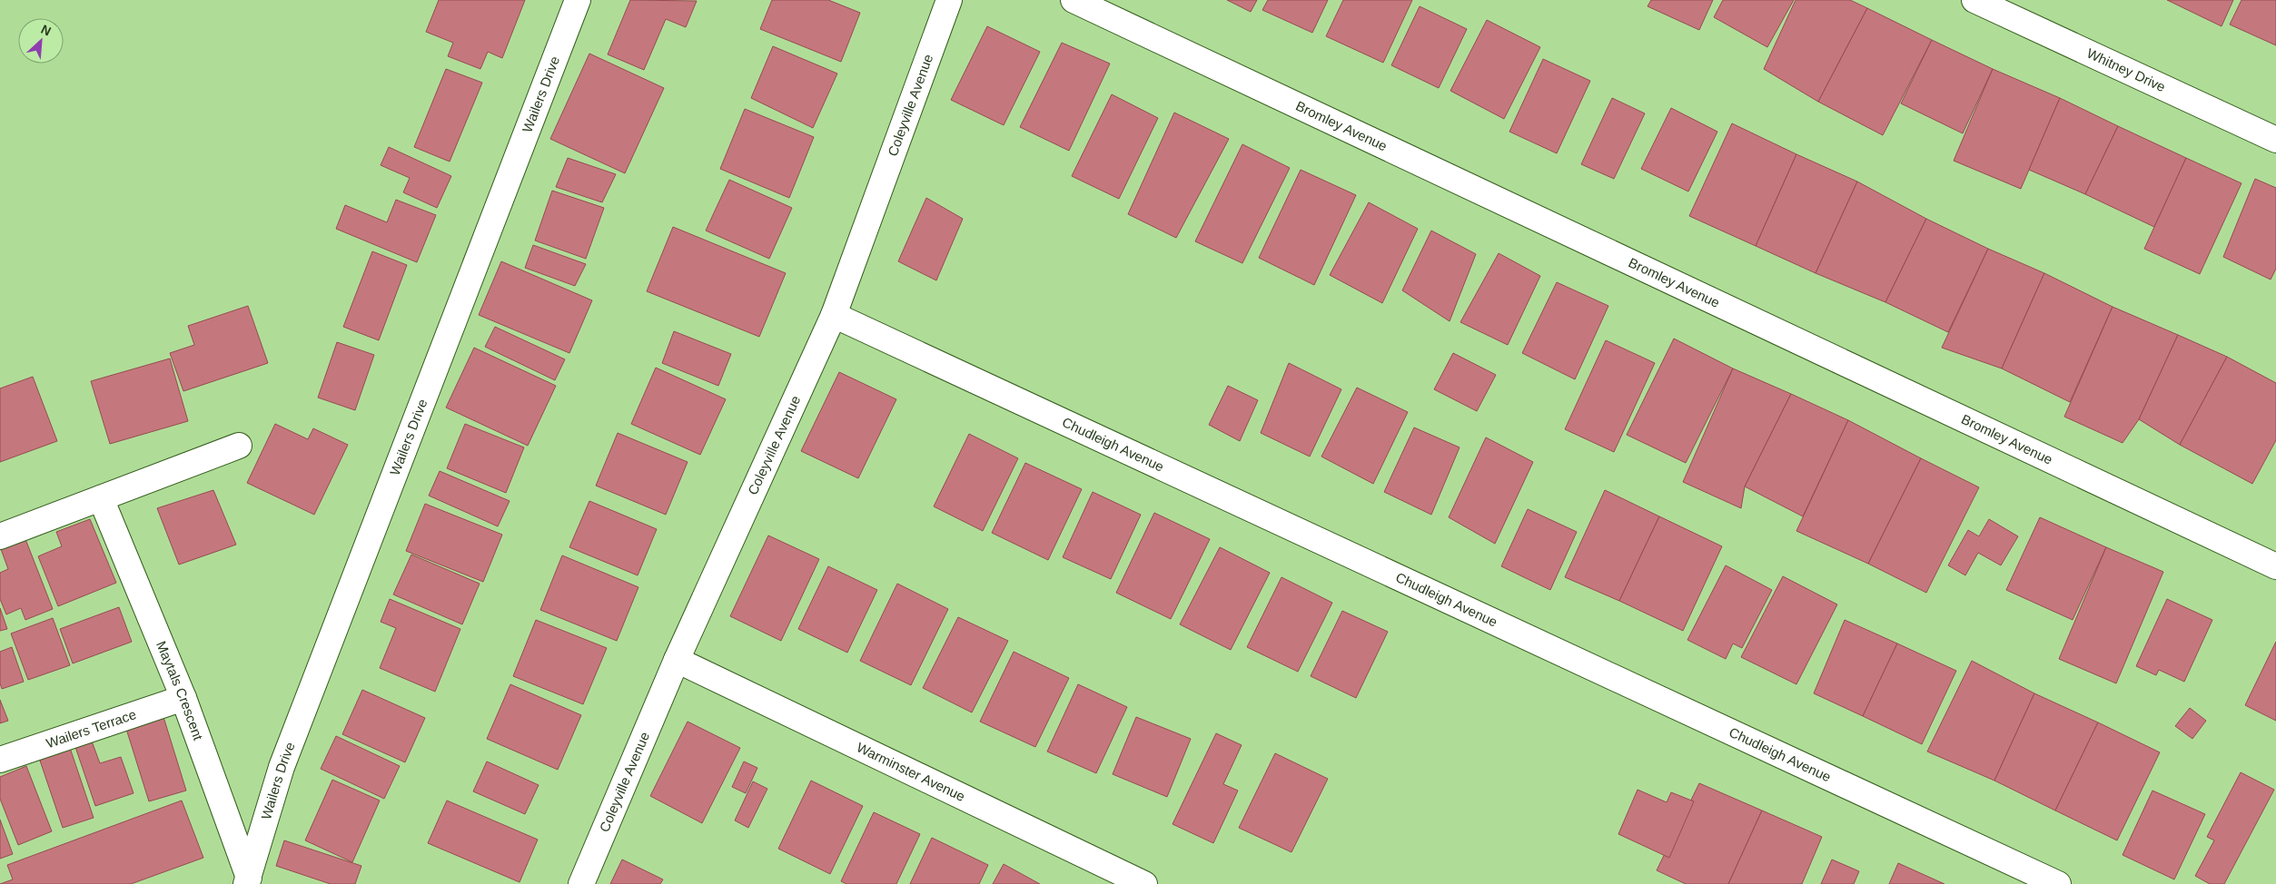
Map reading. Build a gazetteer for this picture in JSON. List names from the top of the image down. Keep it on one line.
{"streets":{"street":["Whitney Drive","Wailers Drive","Coleyville Avenue","Bromley Avenue","Chudleigh Avenue","Maytals Crescent","Wailers Terrace","Warminster Avenue"]},"crossings":[["Wailers Drive","Maytals Crescent"],["Coleyville Avenue","Chudleigh Avenue"],["Coleyville Avenue","Warminster Avenue"],["Maytals Crescent","Wailers Terrace"]],"north":"top right"}
